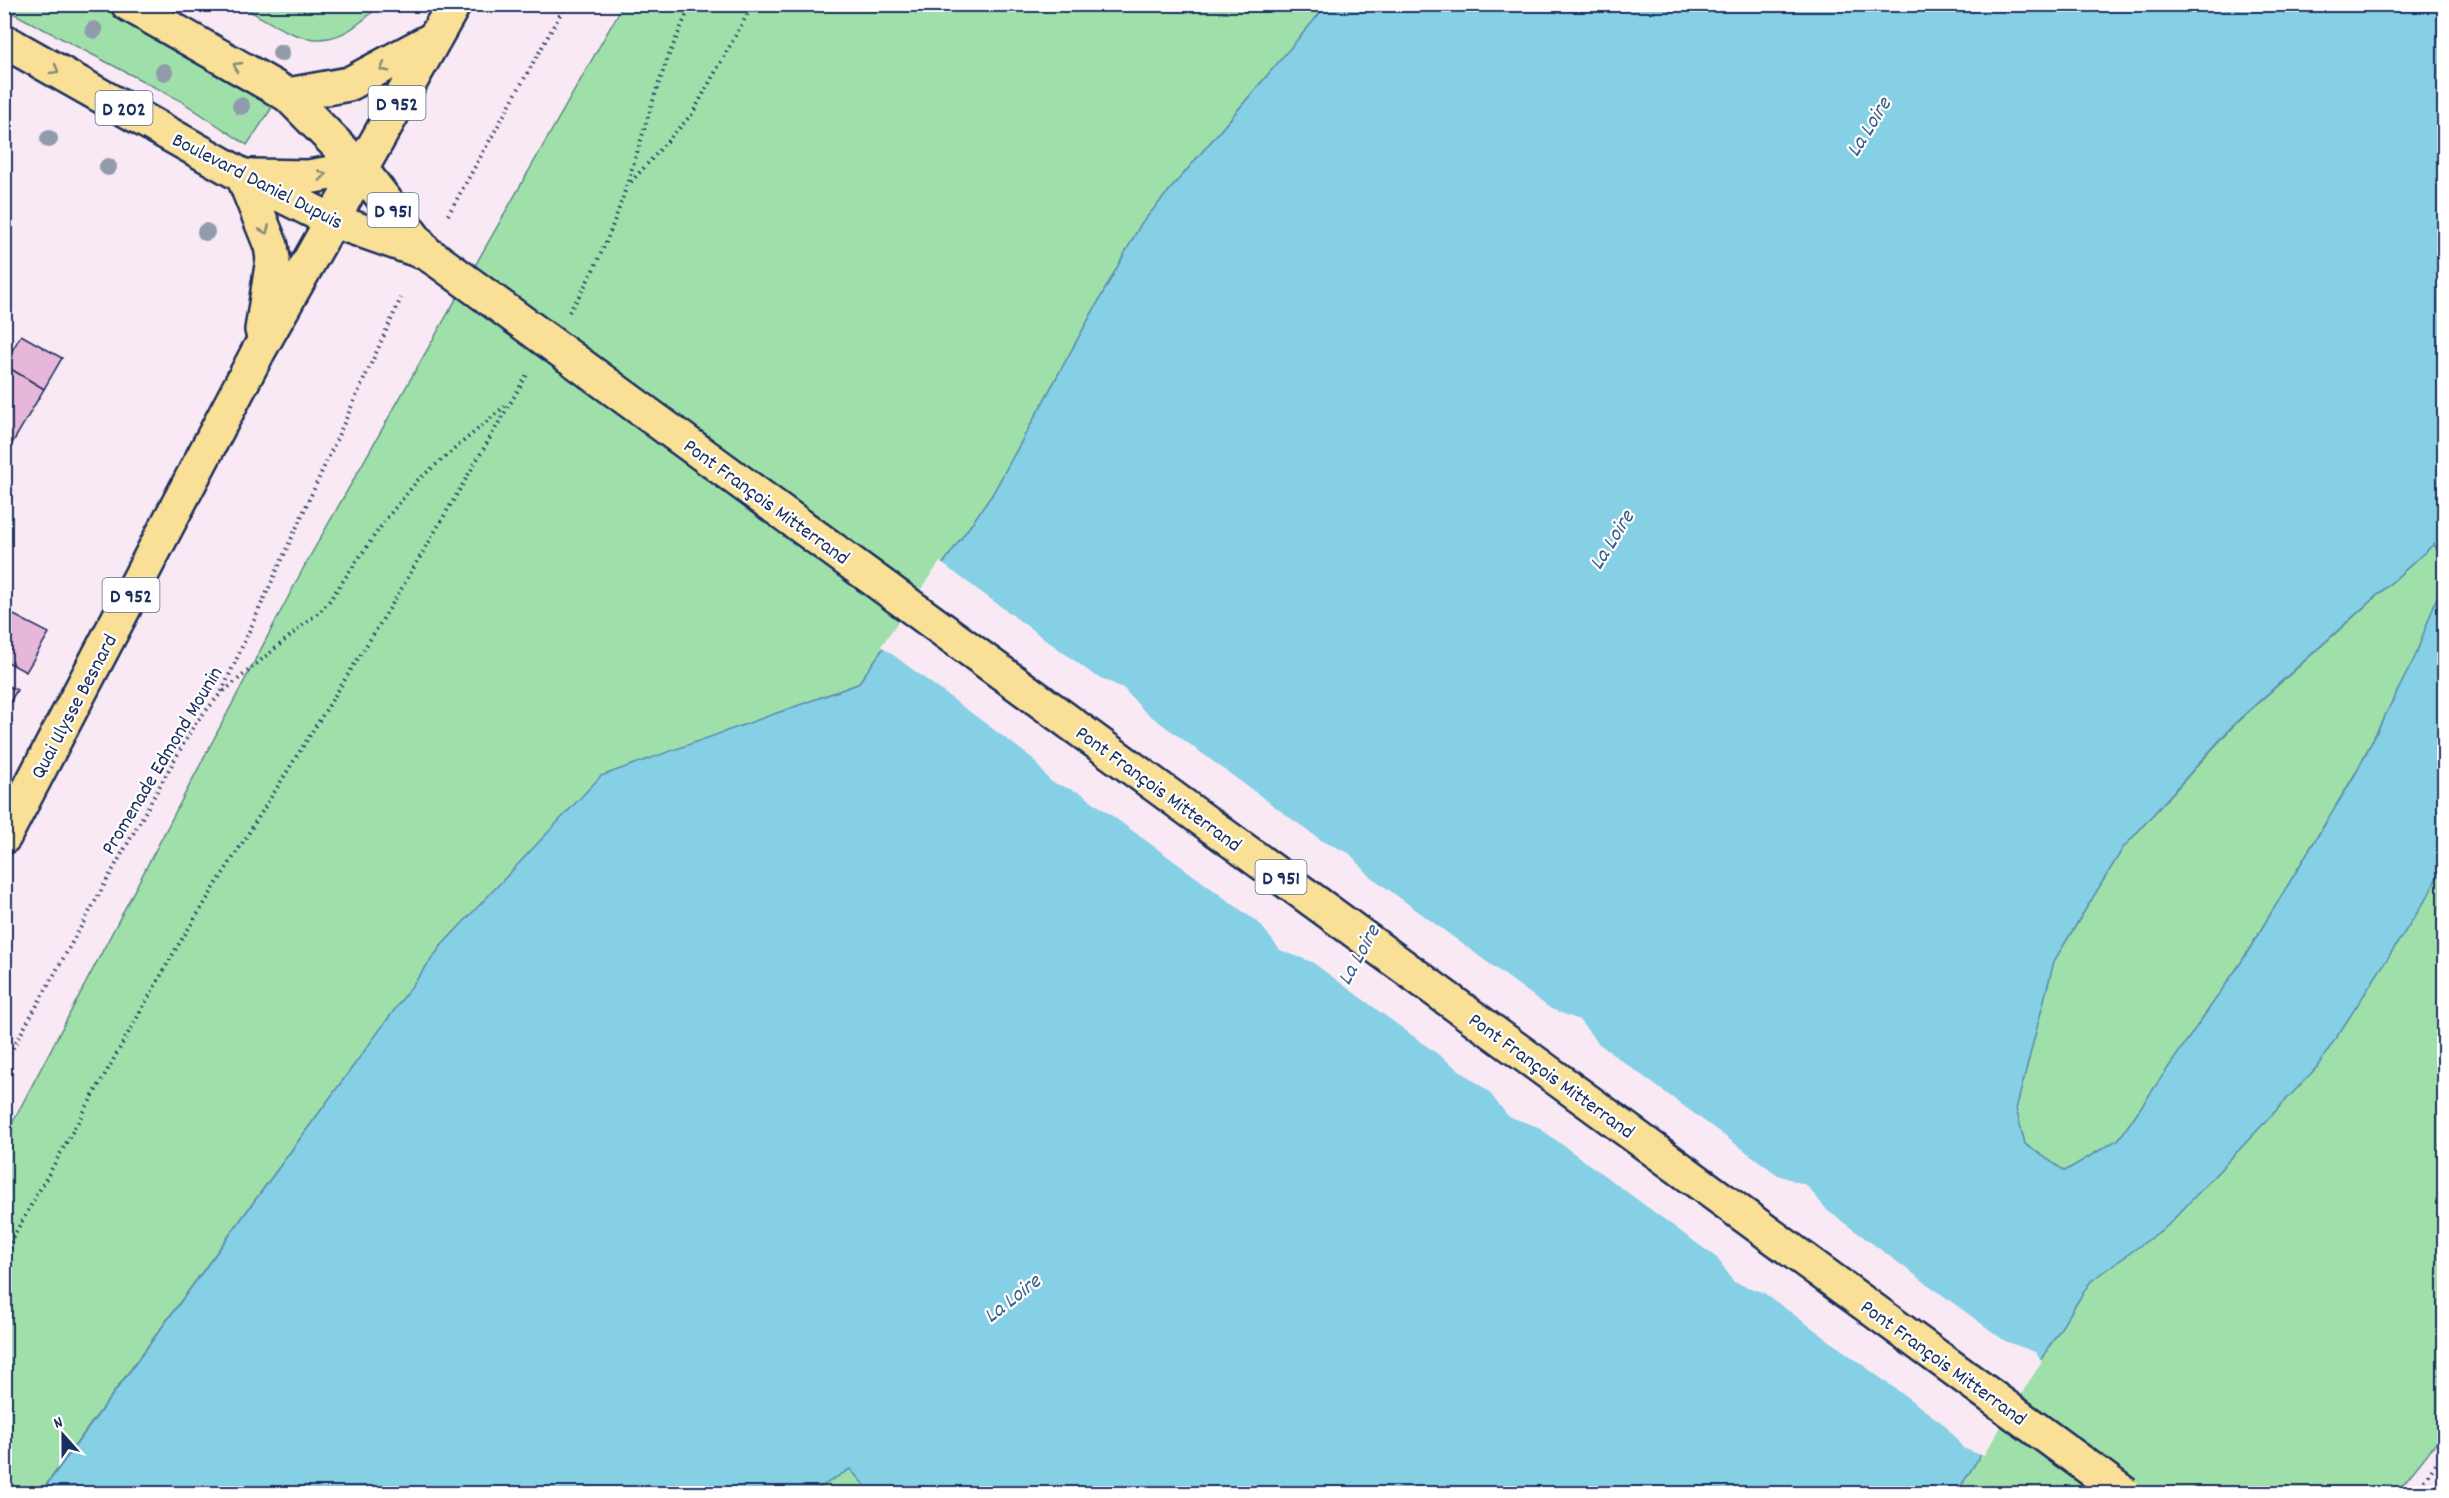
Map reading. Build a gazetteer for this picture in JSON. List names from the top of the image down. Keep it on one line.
{"streets":{"main road":["D 952","D 202","Boulevard Daniel Dupuis","D 951","Pont François Mitterrand","Quai Ulysse Besnard"],"path":["Promenade Edmond Mounin"]},"crossings":[["D 952","D 202"],["D 952","Boulevard Daniel Dupuis"],["D 952","D 951"],["D 952","Quai Ulysse Besnard"],["D 202","Boulevard Daniel Dupuis"],["D 202","D 951"],["Boulevard Daniel Dupuis","D 951"],["Boulevard Daniel Dupuis","Pont François Mitterrand"],["D 951","Pont François Mitterrand"]],"water":["La Loire"],"north":"top"}
